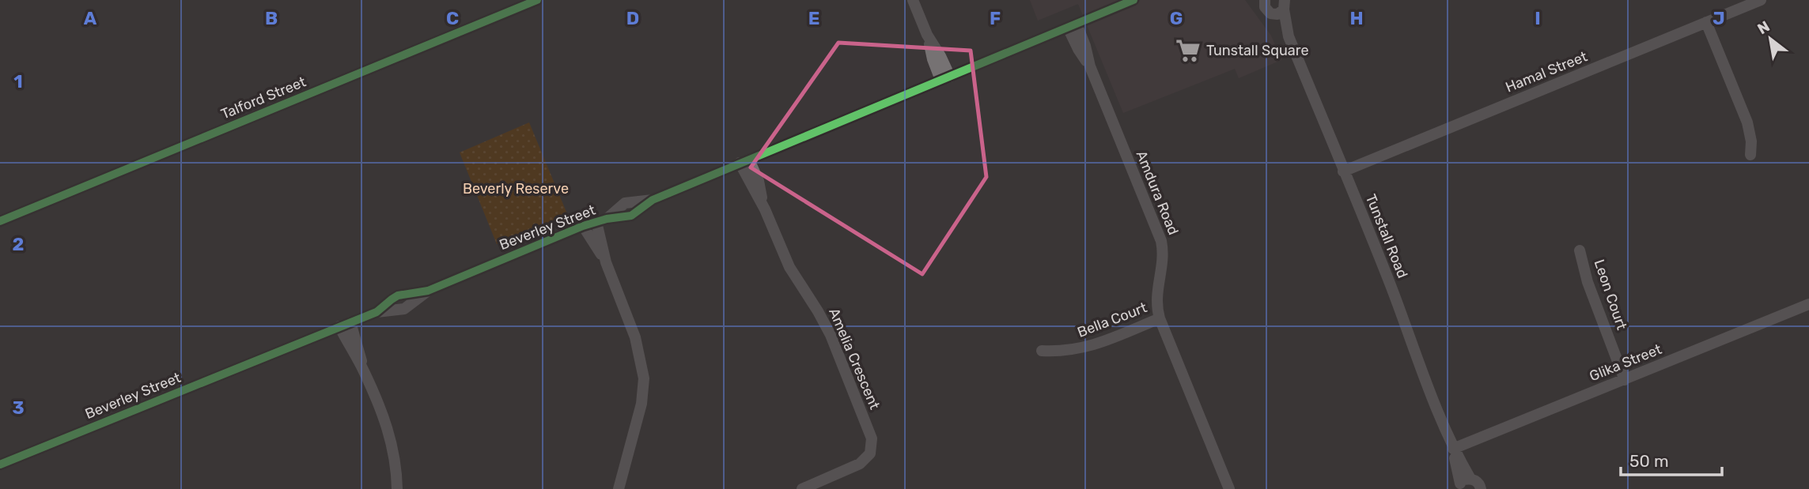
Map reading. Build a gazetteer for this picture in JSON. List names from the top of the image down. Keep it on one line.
{"streets":{"street":["Hamal Street","Talford Street","Amdura Road","Beverley Street","Tunstall Road","Leon Court","Bella Court","Amelia Crescent","Glika Street"]},"crossings":[["Hamal Street","Tunstall Road"],["Amdura Road","Beverley Street"],["Amdura Road","Bella Court"],["Beverley Street","Amelia Crescent"],["Tunstall Road","Glika Street"],["Leon Court","Glika Street"]],"parks":["Beverly Reserve"],"places":{"supermarket":["Tunstall Square"]},"scale_bar":"50 m","north":"top left","grid":{"columns":["A","B","C","D","E","F","G","H","I","J"],"rows":["1","2","3"]}}
